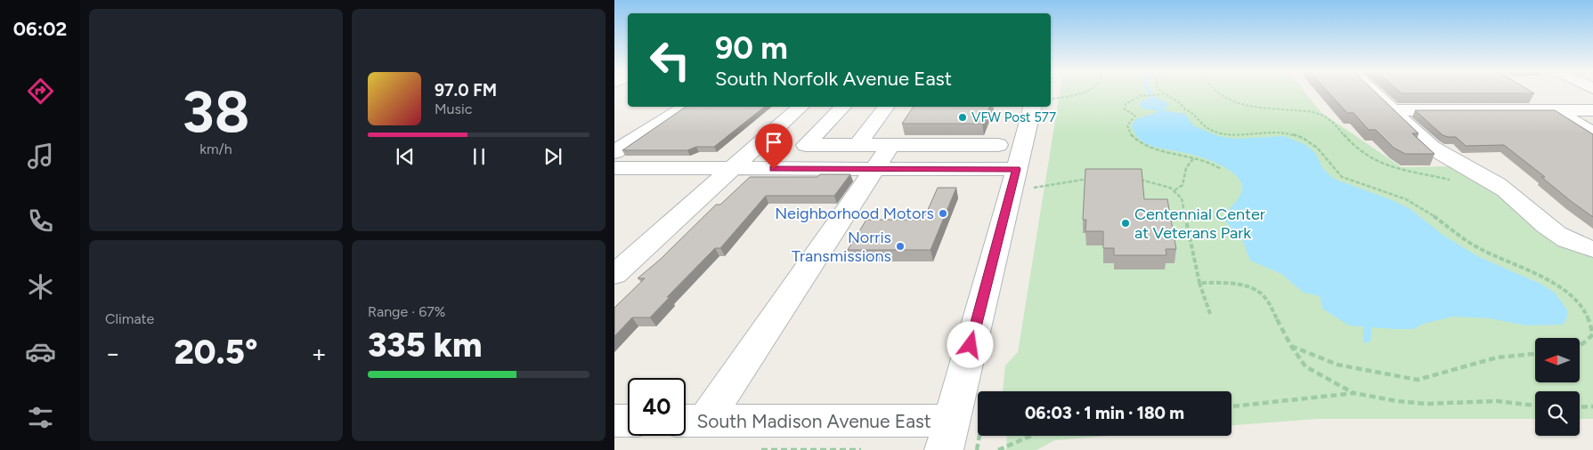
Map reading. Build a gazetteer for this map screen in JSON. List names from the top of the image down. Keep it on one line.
{"streets":{"street":["South Madison Avenue East"]},"places":["VFW Post 577","Neighborhood Motors","Centennial Center at Veterans Park","Norris Transmissions"],"north":"left","page":{"tabs":"06:02","tile":[["38","km/h"],"Climate",["Range · 67%","335 km"]],"turn":["90 m","South Norfolk Avenue East"],"song":["97.0 FM","Music"],"heat":["−","20.5°","+"],"limit":"40","trip":"06:03 · 1 min · 180 m"}}
